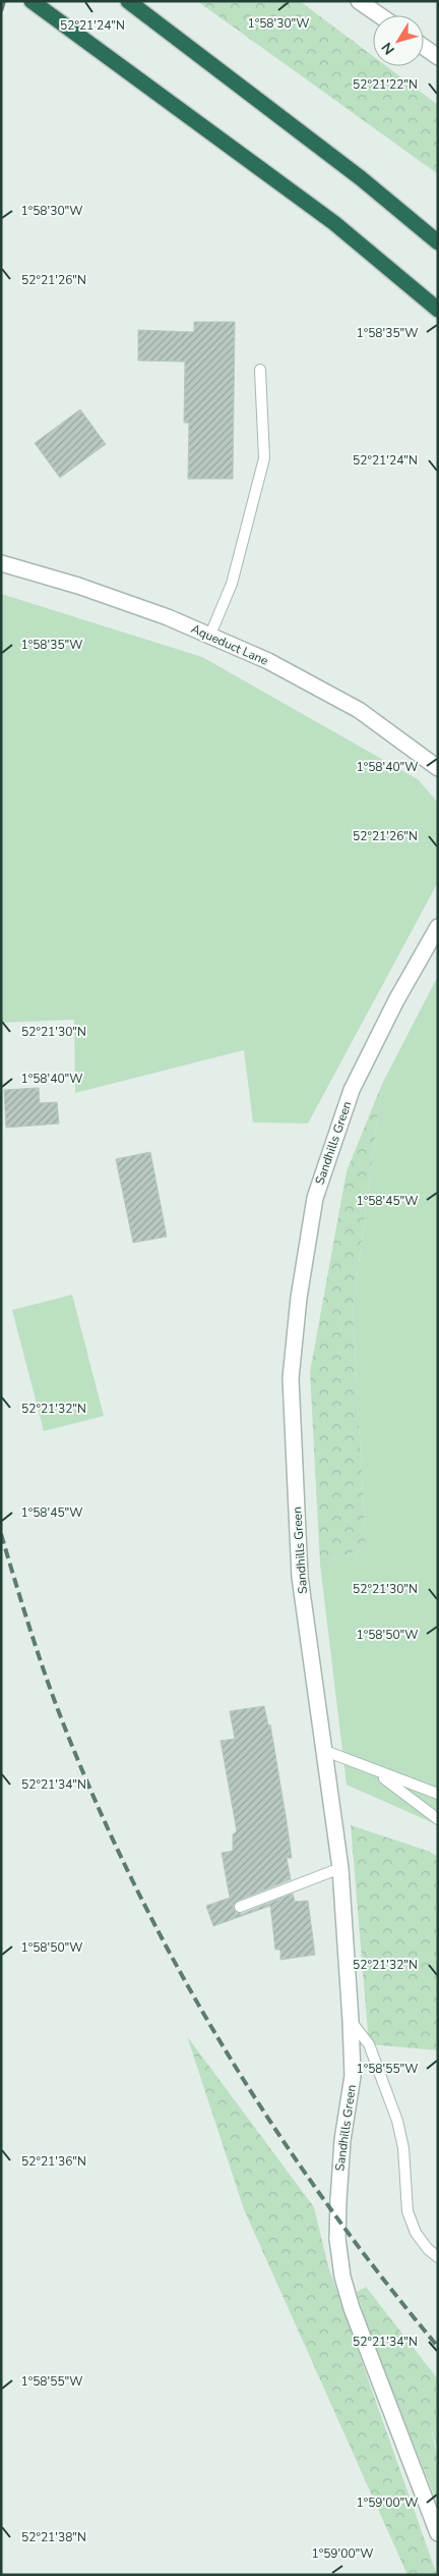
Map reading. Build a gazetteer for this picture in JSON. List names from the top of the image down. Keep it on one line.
{"streets":{"street":["Aqueduct Lane","Sandhills Green"]},"north":"bottom left","coordinates":["1°58'30\"W","52°21'24\"N","52°21'22\"N","52°21'26\"N","1°58'35\"W","1°58'40\"W","52°21'30\"N","1°58'45\"W","52°21'32\"N","1°58'50\"W","52°21'34\"N","1°58'55\"W","52°21'36\"N","1°59'00\"W","52°21'38\"N"]}
